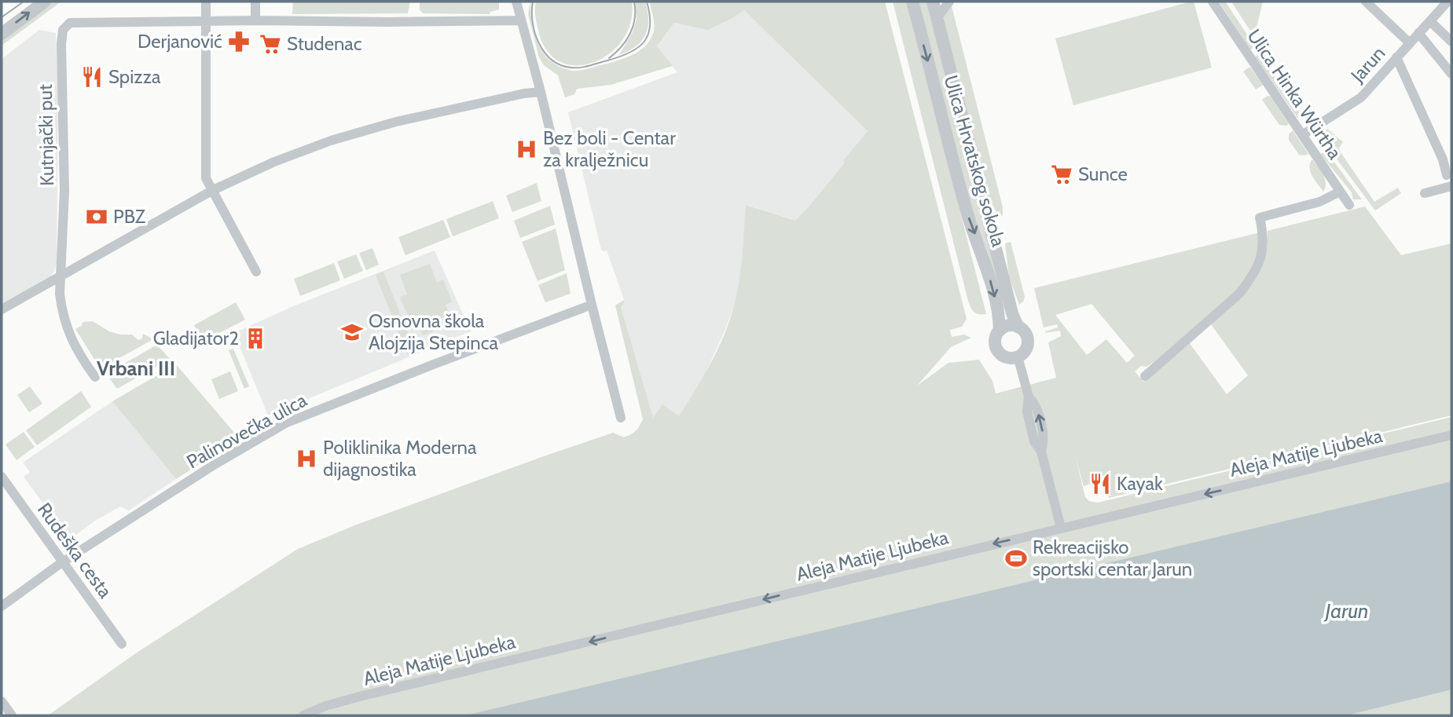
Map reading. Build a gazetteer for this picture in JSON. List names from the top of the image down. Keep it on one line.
{"streets":{"street":["Jarun","Ulica Hinka Würtha","Kutnjački put","Ulica Hrvatskog sokola","Palinovečka ulica","Aleja Matije Ljubeka","Rudeška cesta"]},"crossings":[["Jarun","Ulica Hinka Würtha"],["Palinovečka ulica","Rudeška cesta"]],"one_way":["Aleja Matije Ljubeka"],"districts":["Vrbani III"],"water":["Jarun"],"places":{"pharmacy":["Derjanović"],"supermarket":["Studenac","Sunce"],"restaurant":["Spizza","Kayak"],"hospital":["Bez boli - Centar za kralježnicu","Poliklinika Moderna dijagnostika"],"bank":["PBZ"],"school or university":["Osnovna škola Alojzija Stepinca"],"building":["Gladijator2"],"sports":["Rekreacijsko sportski centar Jarun"]}}
